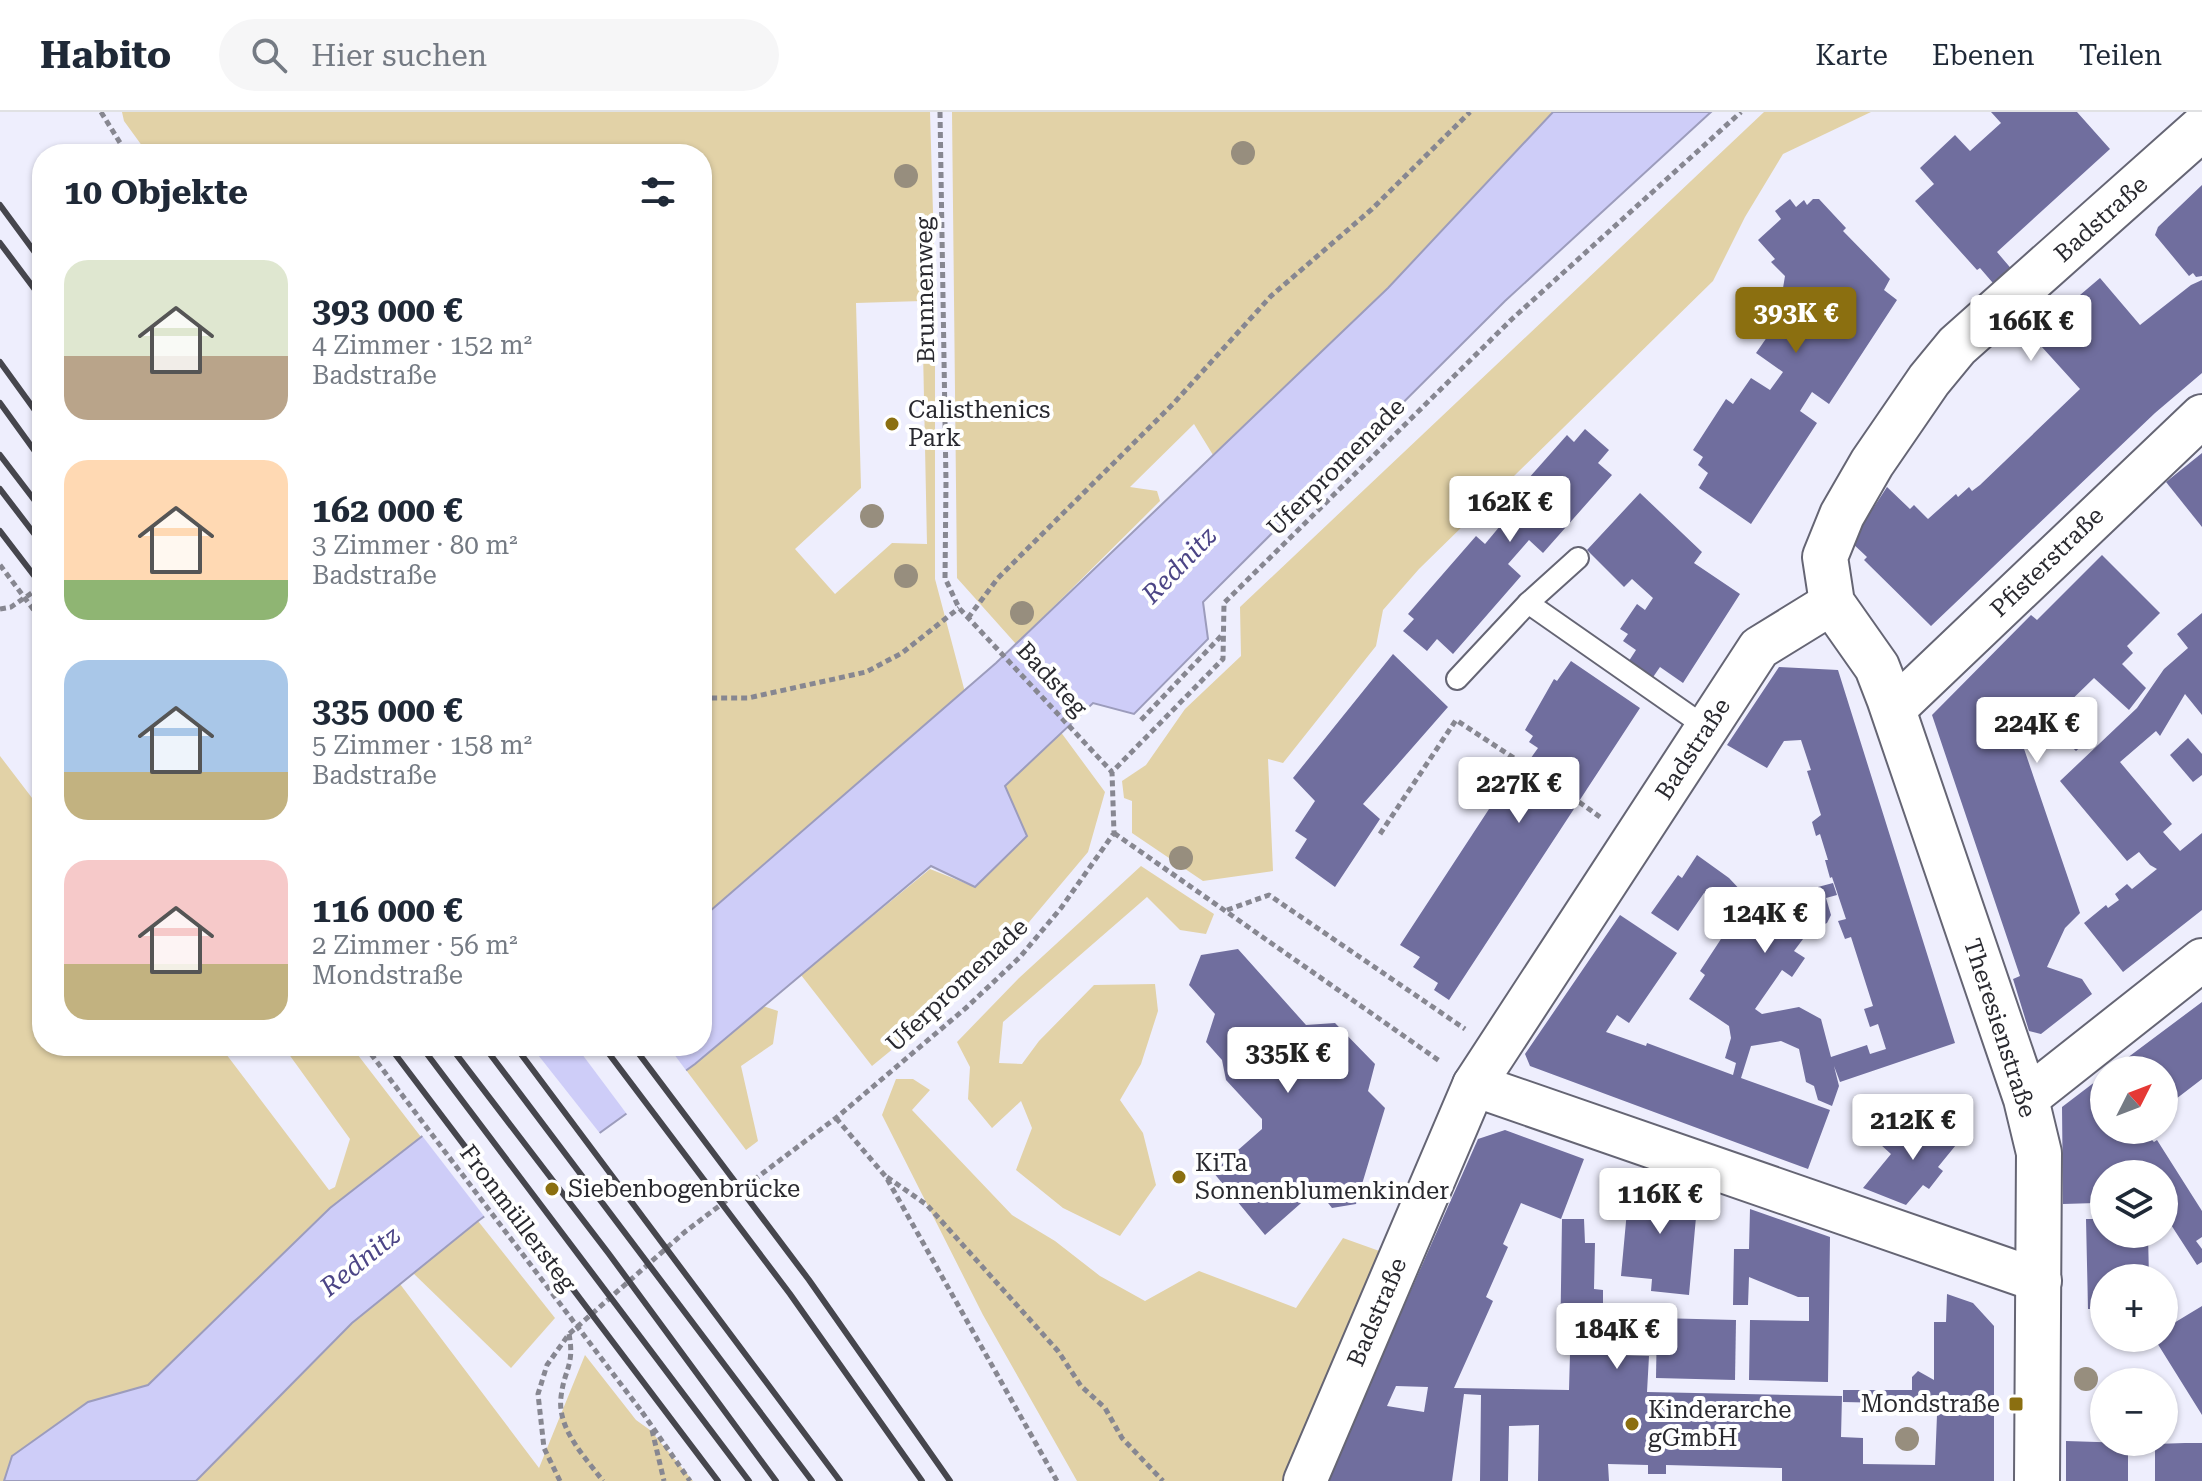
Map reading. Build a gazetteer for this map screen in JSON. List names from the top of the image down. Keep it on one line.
{"streets":{"street":["Badstraße","Pfisterstraße","Theresienstraße"],"path":["Brunnenweg","Uferpromenade","Badsteg","Fronmüllersteg"]},"crossings":[["Badstraße","Theresienstraße"],["Brunnenweg","Badsteg"],["Uferpromenade","Badsteg"],["Pfisterstraße","Theresienstraße"]],"water":["Rednitz"],"places":{"other":["Calisthenics Park","KiTa Sonnenblumenkinder","Siebenbogenbrücke","Kinderarche gGmbH"],"transit":["Mondstraße"]},"north":"top right","page":{"header":"Habito","search":"Hier suchen","nav":["Karte","Ebenen","Teilen"],"heading":"10 Objekte","list":[{"name":"393 000 €","note":"4 Zimmer · 152 m² · Badstraße"},{"name":"162 000 €","note":"3 Zimmer · 80 m² · Badstraße"},{"name":"335 000 €","note":"5 Zimmer · 158 m² · Badstraße"},{"name":"116 000 €","note":"2 Zimmer · 56 m² · Mondstraße"}],"price":["393K €","166K €","162K €","224K €","227K €","124K €","335K €","212K €","116K €","184K €"],"map_buttons":["+","−"]}}
